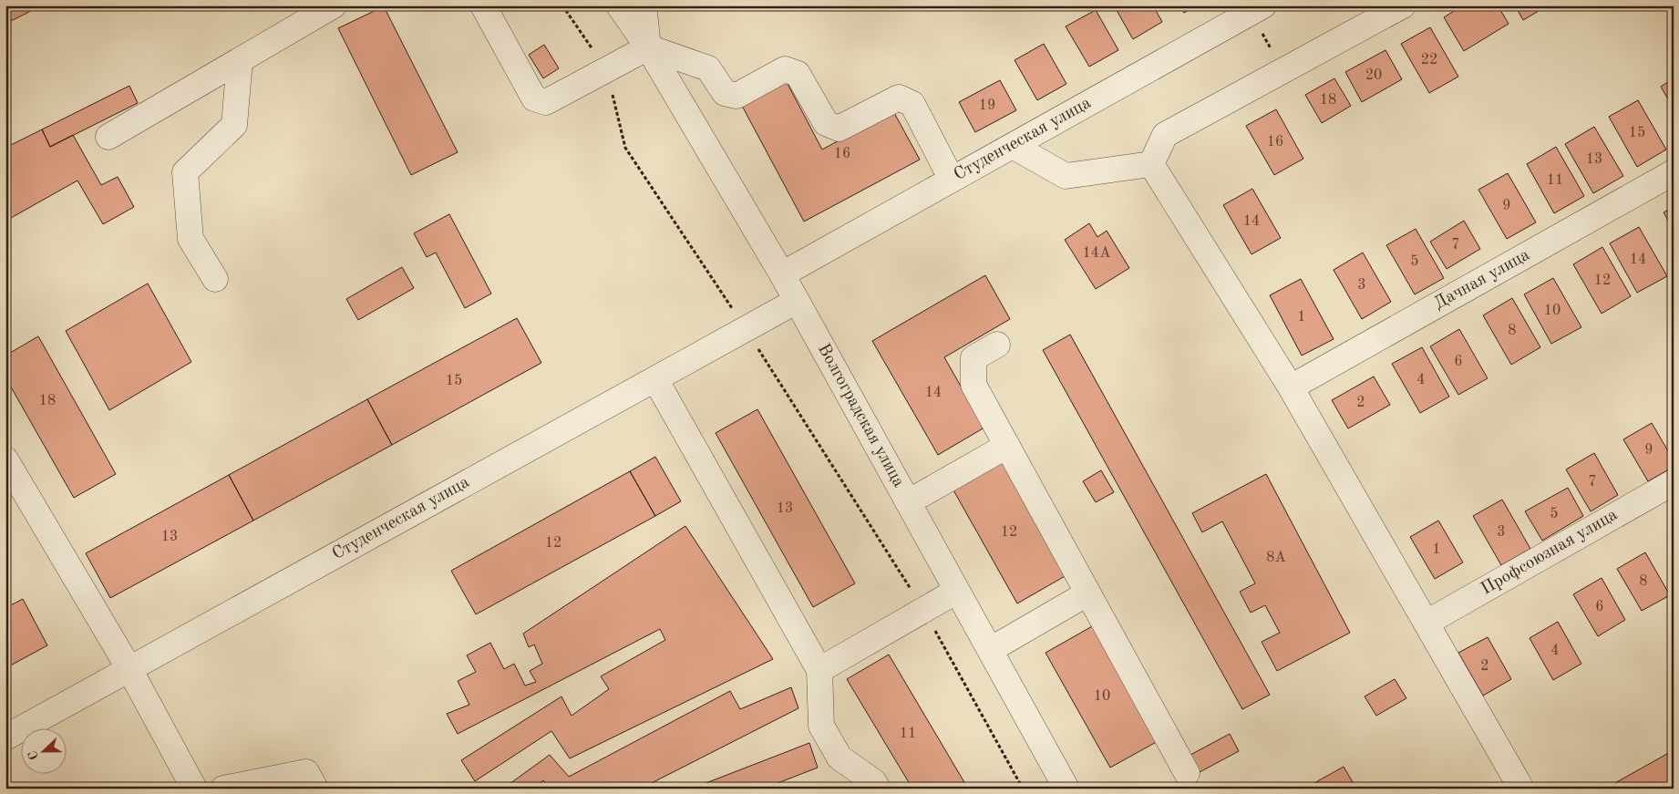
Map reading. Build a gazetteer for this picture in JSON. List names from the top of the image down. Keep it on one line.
{"streets":{"street":["Студенческая улица","Дачная улица","Волгоградская улица","Профсоюзная улица"]},"crossings":[["Студенческая улица","Волгоградская улица"]],"house_numbers":["22","20","18","19","15","16","16","13","11","9","14","7","14А","14","5","12","3","10","1","8","6","4","15","14","18","2","9","7","13","5","12","3","13","12","1","8А","8","6","4","2","10","11"],"north":"left"}
